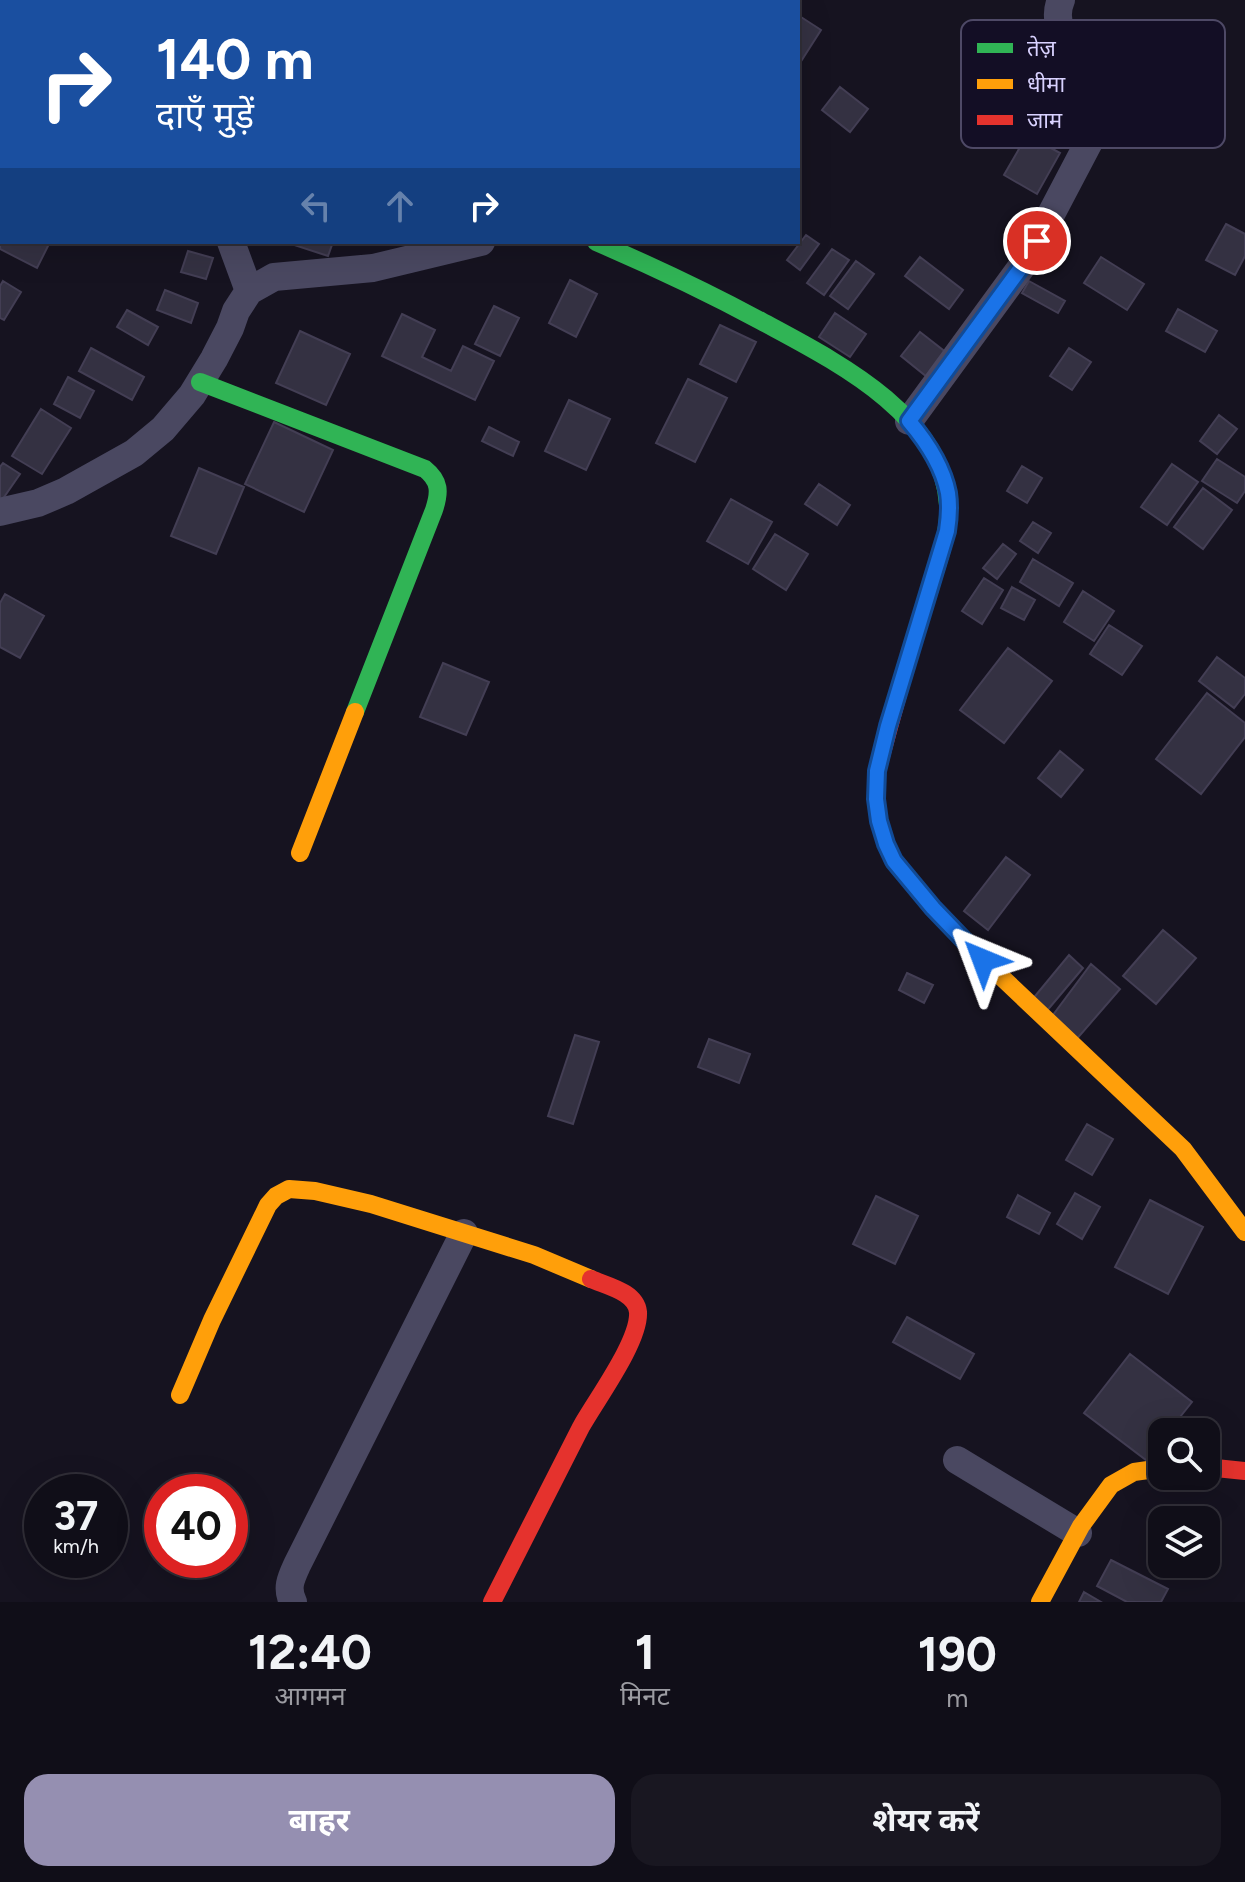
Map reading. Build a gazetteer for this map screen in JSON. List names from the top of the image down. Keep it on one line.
{"legend":["तेज़","धीमा","जाम"],"page":{"turn":["140 m","दाएँ मुड़ें"],"speed":"37 km/h","limit":"40","eta":["12:40","आगमन","1","मिनट","190","m"],"buttons":["बाहर","शेयर करें"]}}
